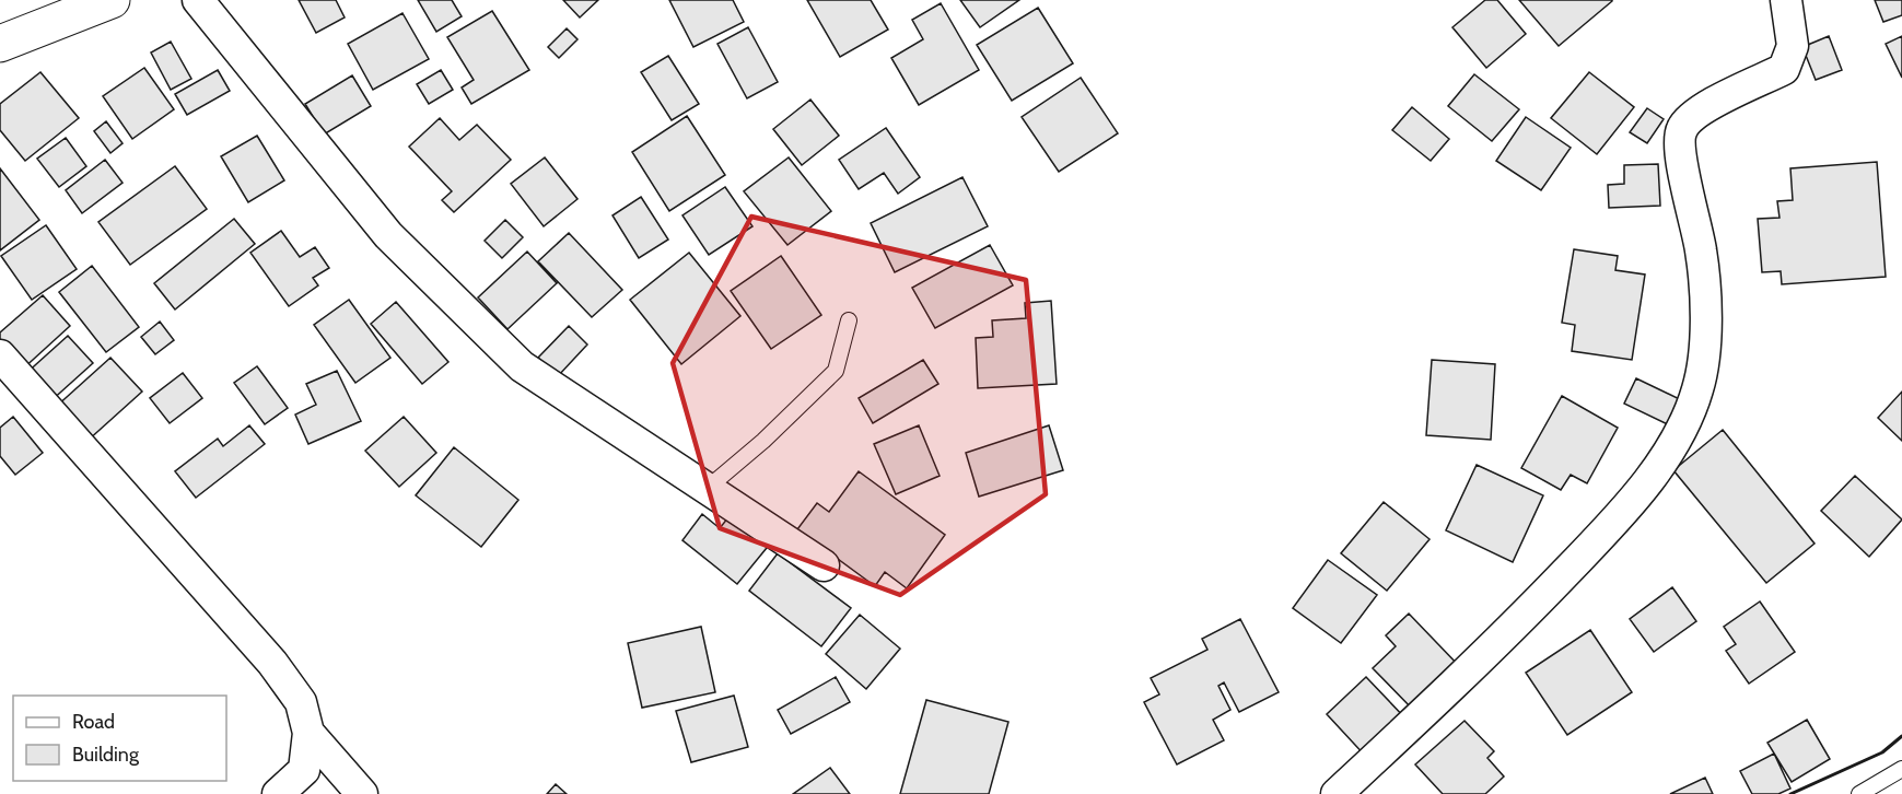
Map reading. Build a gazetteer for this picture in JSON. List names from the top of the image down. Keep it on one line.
{"legend":["Road","Building"]}
